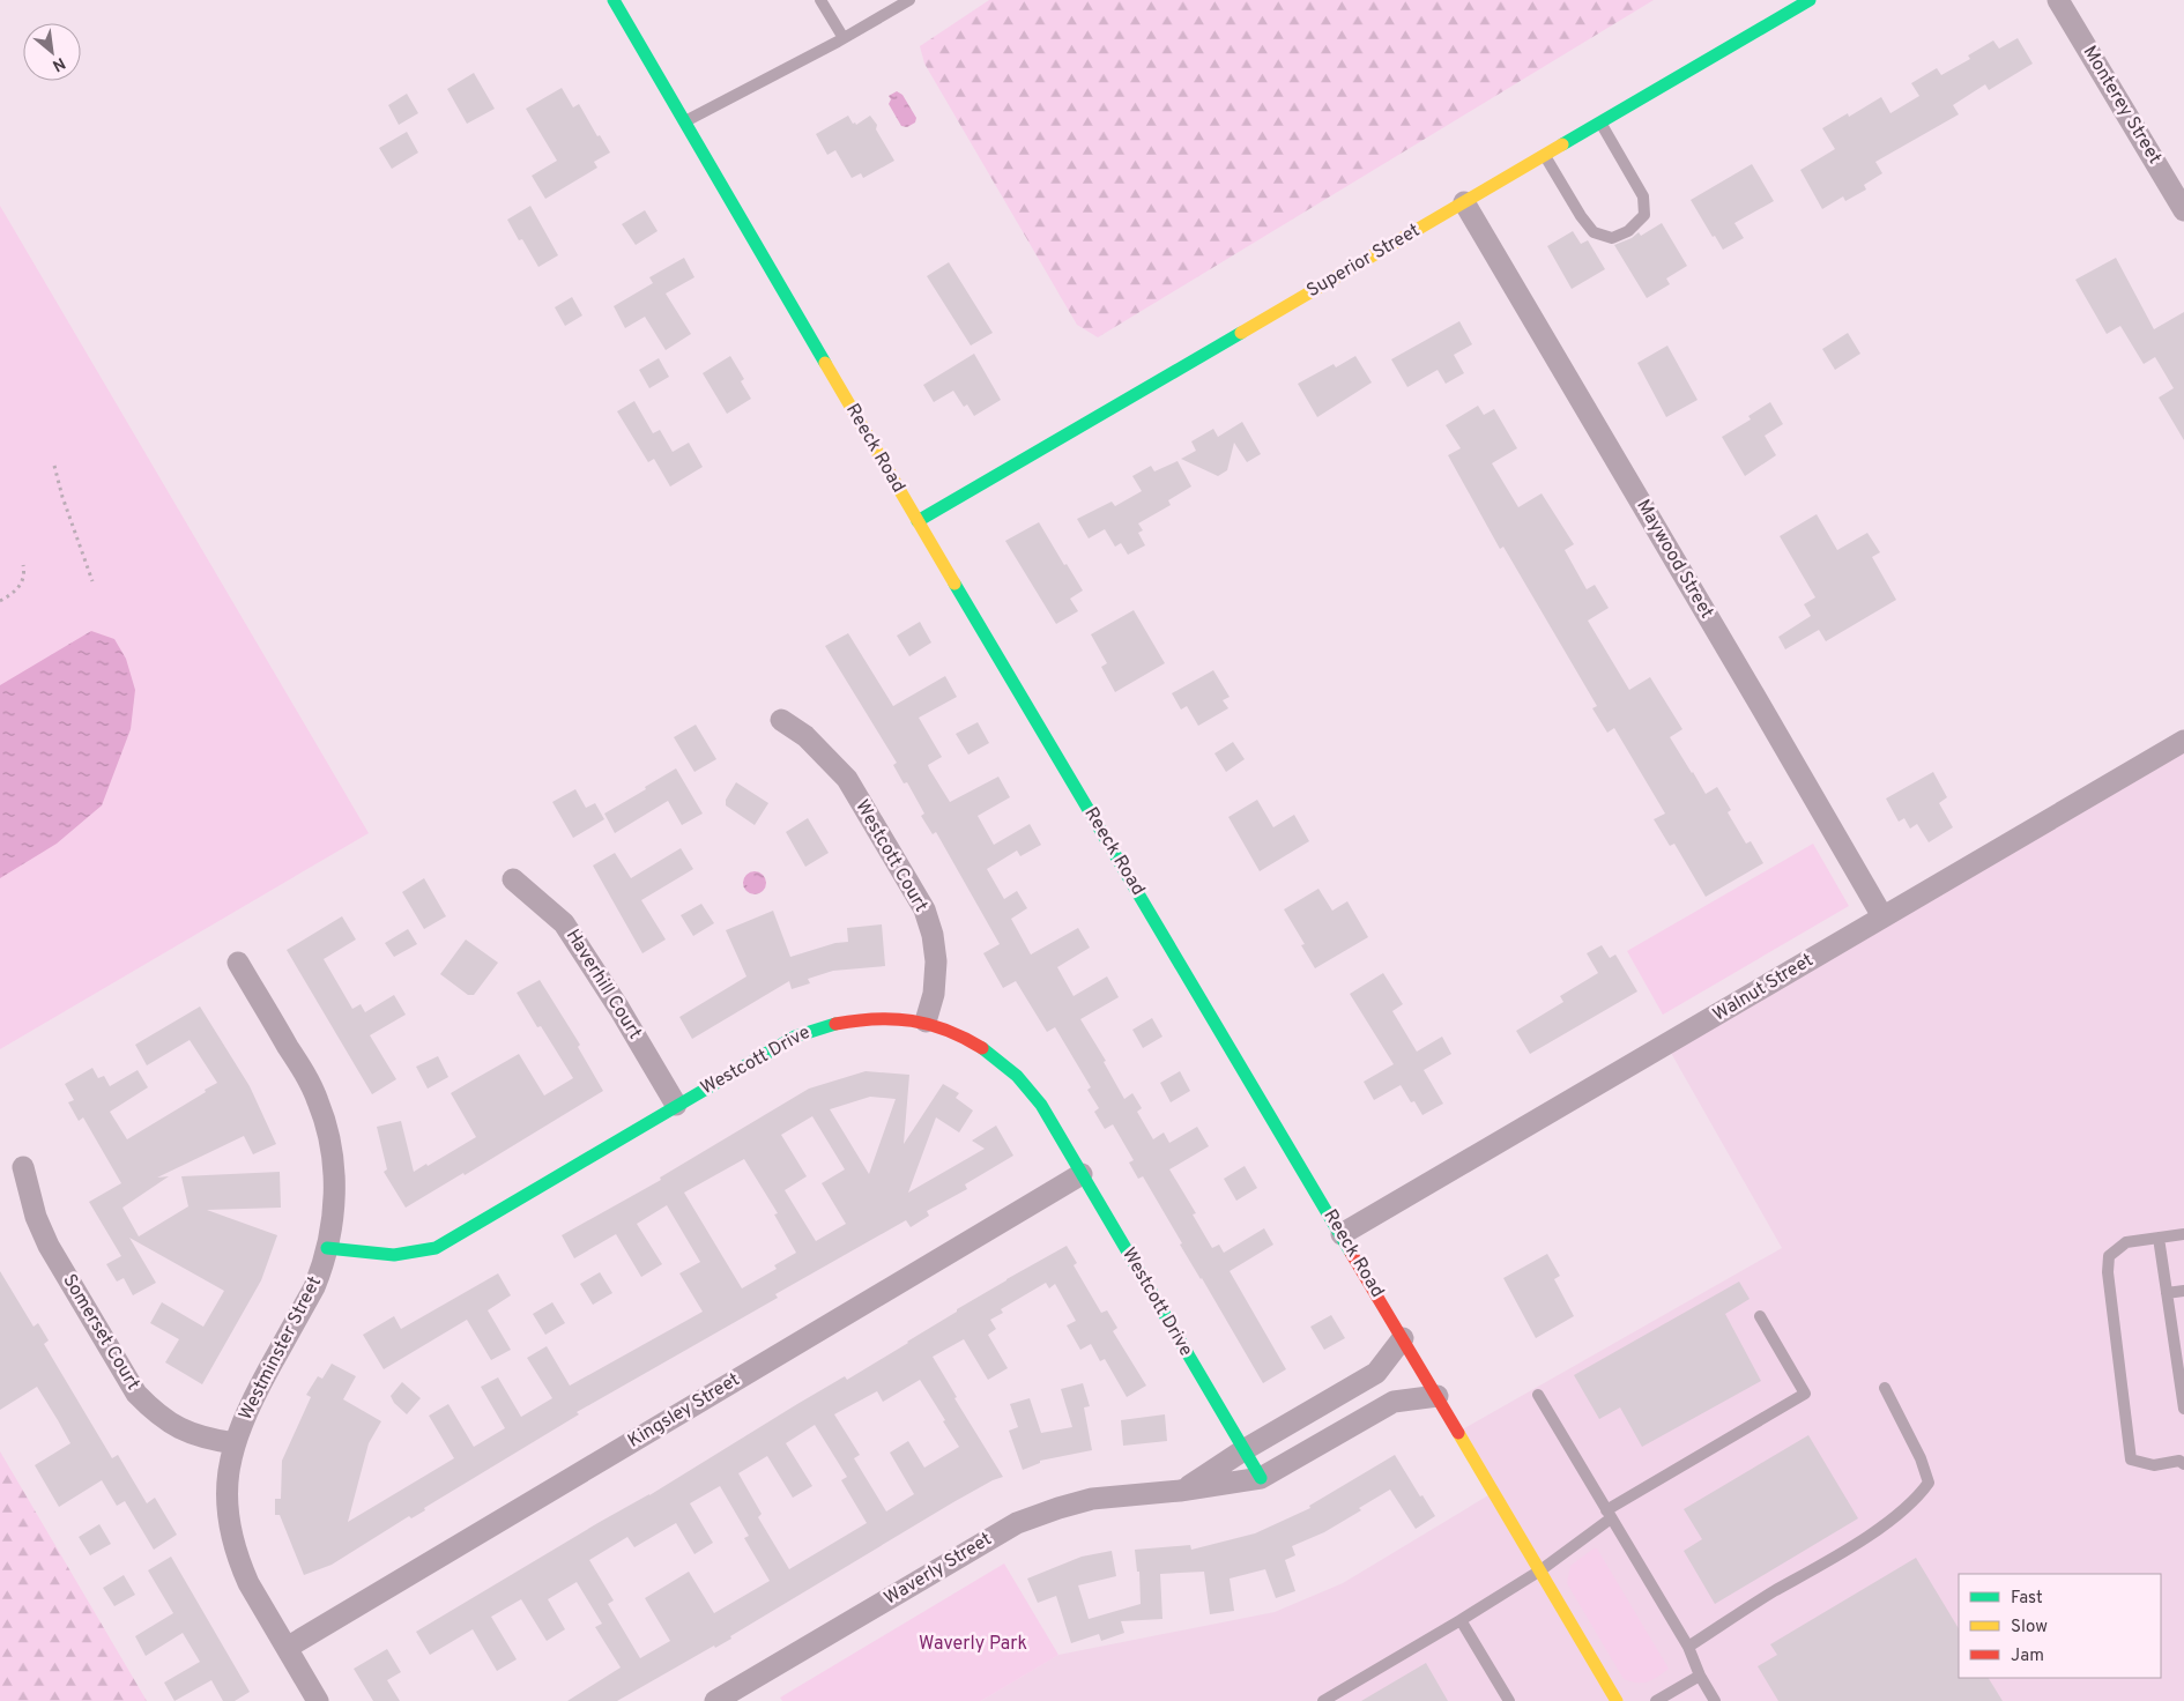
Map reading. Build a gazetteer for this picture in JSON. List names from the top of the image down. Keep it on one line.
{"streets":{"street":["Monterey Street","Superior Street","Reeck Road","Maywood Street","Westcott Court","Haverhill Court","Walnut Street","Westcott Drive","Somerset Court","Westminster Street","Kingsley Street","Waverly Street"]},"crossings":[["Superior Street","Reeck Road"],["Superior Street","Maywood Street"],["Reeck Road","Walnut Street"],["Reeck Road","Waverly Street"],["Maywood Street","Walnut Street"],["Westcott Court","Westcott Drive"],["Haverhill Court","Westcott Drive"],["Westcott Drive","Westminster Street"],["Westcott Drive","Kingsley Street"],["Westcott Drive","Waverly Street"],["Somerset Court","Westminster Street"],["Westminster Street","Kingsley Street"]],"parks":["Waverly Park"],"legend":["Fast","Slow","Jam"],"north":"bottom right"}
